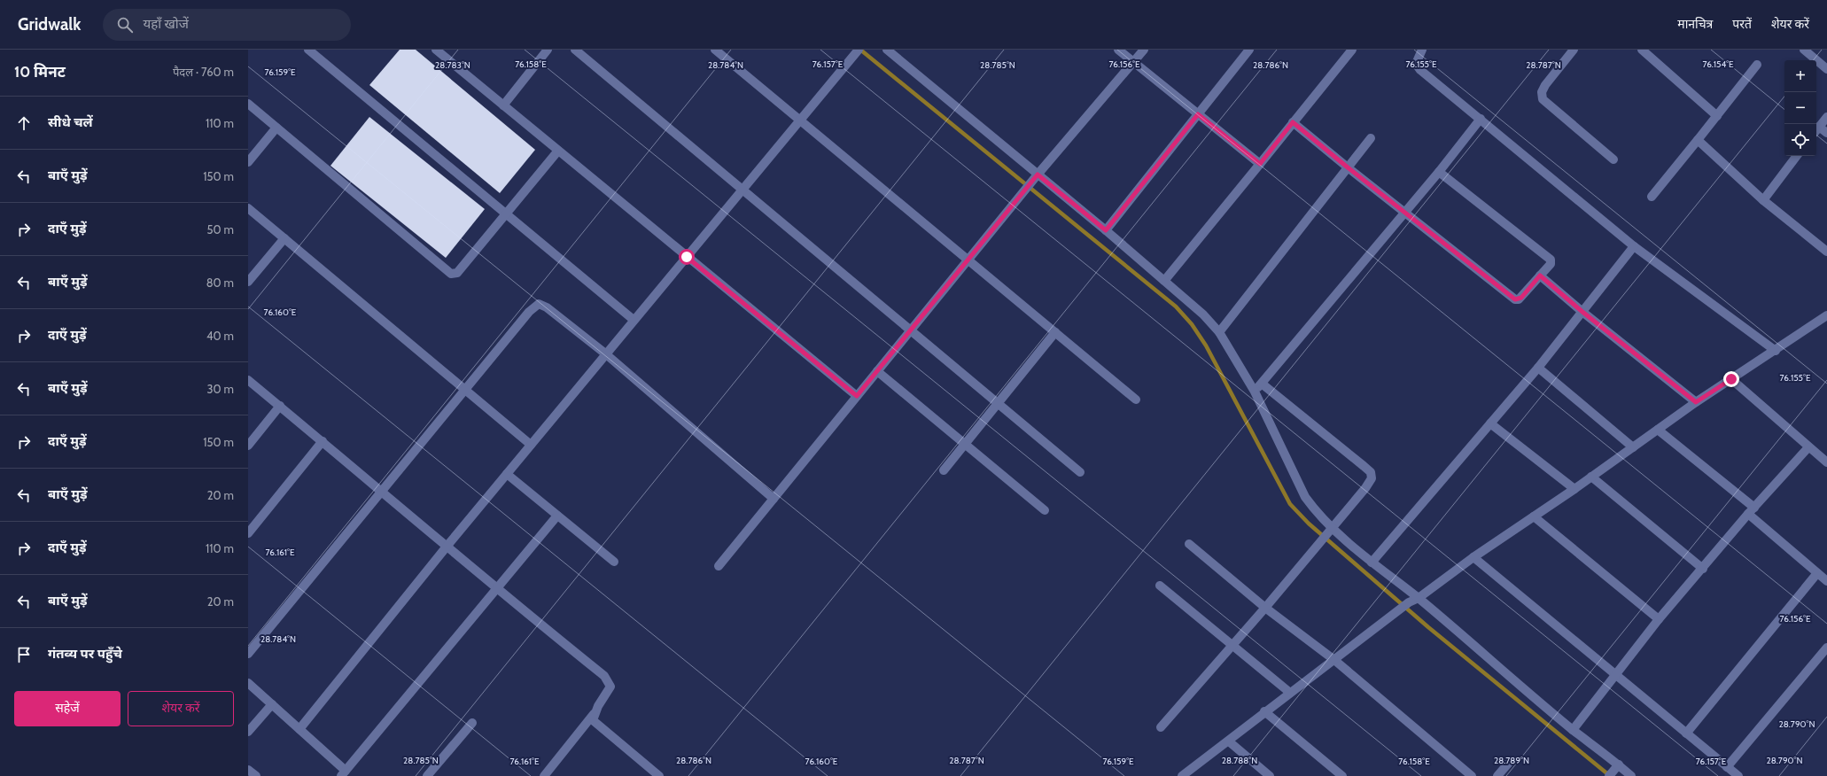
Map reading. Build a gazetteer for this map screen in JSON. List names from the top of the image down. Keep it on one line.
{"page":{"header":"Gridwalk","search":"यहाँ खोजें","nav":["मानचित्र","परतें","शेयर करें"],"heading":["10 मिनट","पैदल · 760 m"],"map_buttons":["+","−"],"list":[["सीधे चलें","110 m"],["बाएँ मुड़ें","150 m"],["दाएँ मुड़ें","50 m"],["बाएँ मुड़ें","80 m"],["दाएँ मुड़ें","40 m"],["बाएँ मुड़ें","30 m"],["दाएँ मुड़ें","150 m"],["बाएँ मुड़ें","20 m"],["दाएँ मुड़ें","110 m"],["बाएँ मुड़ें","20 m"],"गंतव्य पर पहुँचे"],"buttons":["सहेजें","शेयर करें"]},"coordinates":["76.156°E","76.154°E","76.158°E","76.157°E","76.155°E","28.784°N","28.783°N","28.785°N","28.786°N","28.787°N","76.159°E","76.160°E","76.161°E","28.790°N","28.788°N","28.789°N"]}
